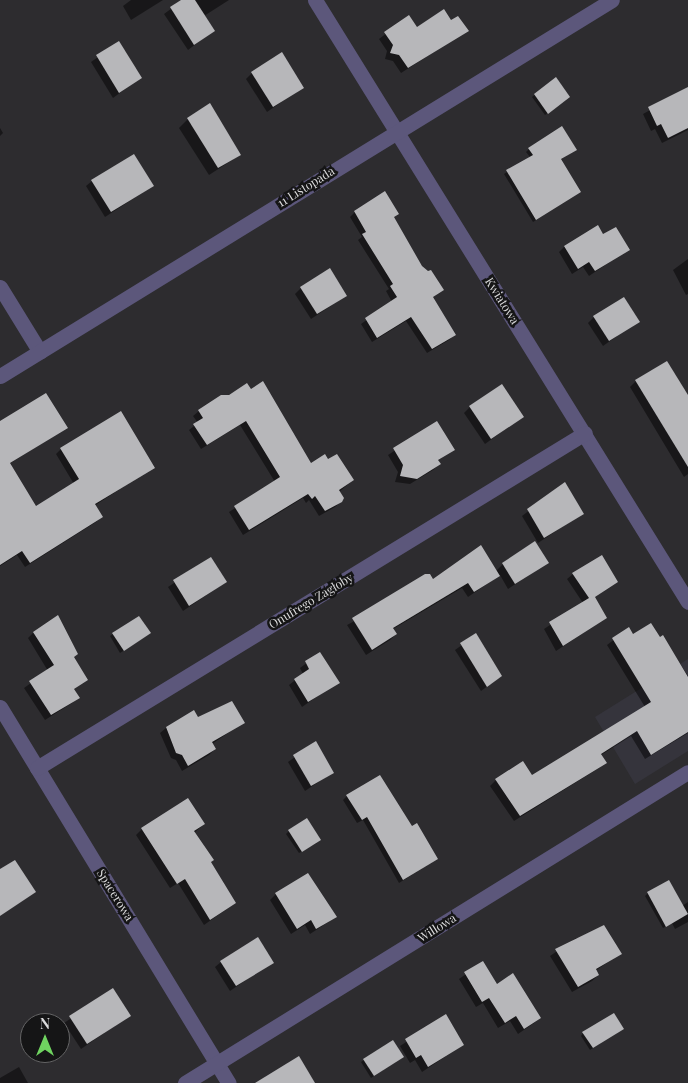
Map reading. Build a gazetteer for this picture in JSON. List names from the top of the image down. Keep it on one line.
{"streets":{"street":["11 Listopada","Kwiatowa","Onufrego Zagłoby","Spacerowa","Willowa"]},"crossings":[["11 Listopada","Kwiatowa"],["Kwiatowa","Onufrego Zagłoby"],["Onufrego Zagłoby","Spacerowa"],["Spacerowa","Willowa"]],"north":"top"}
